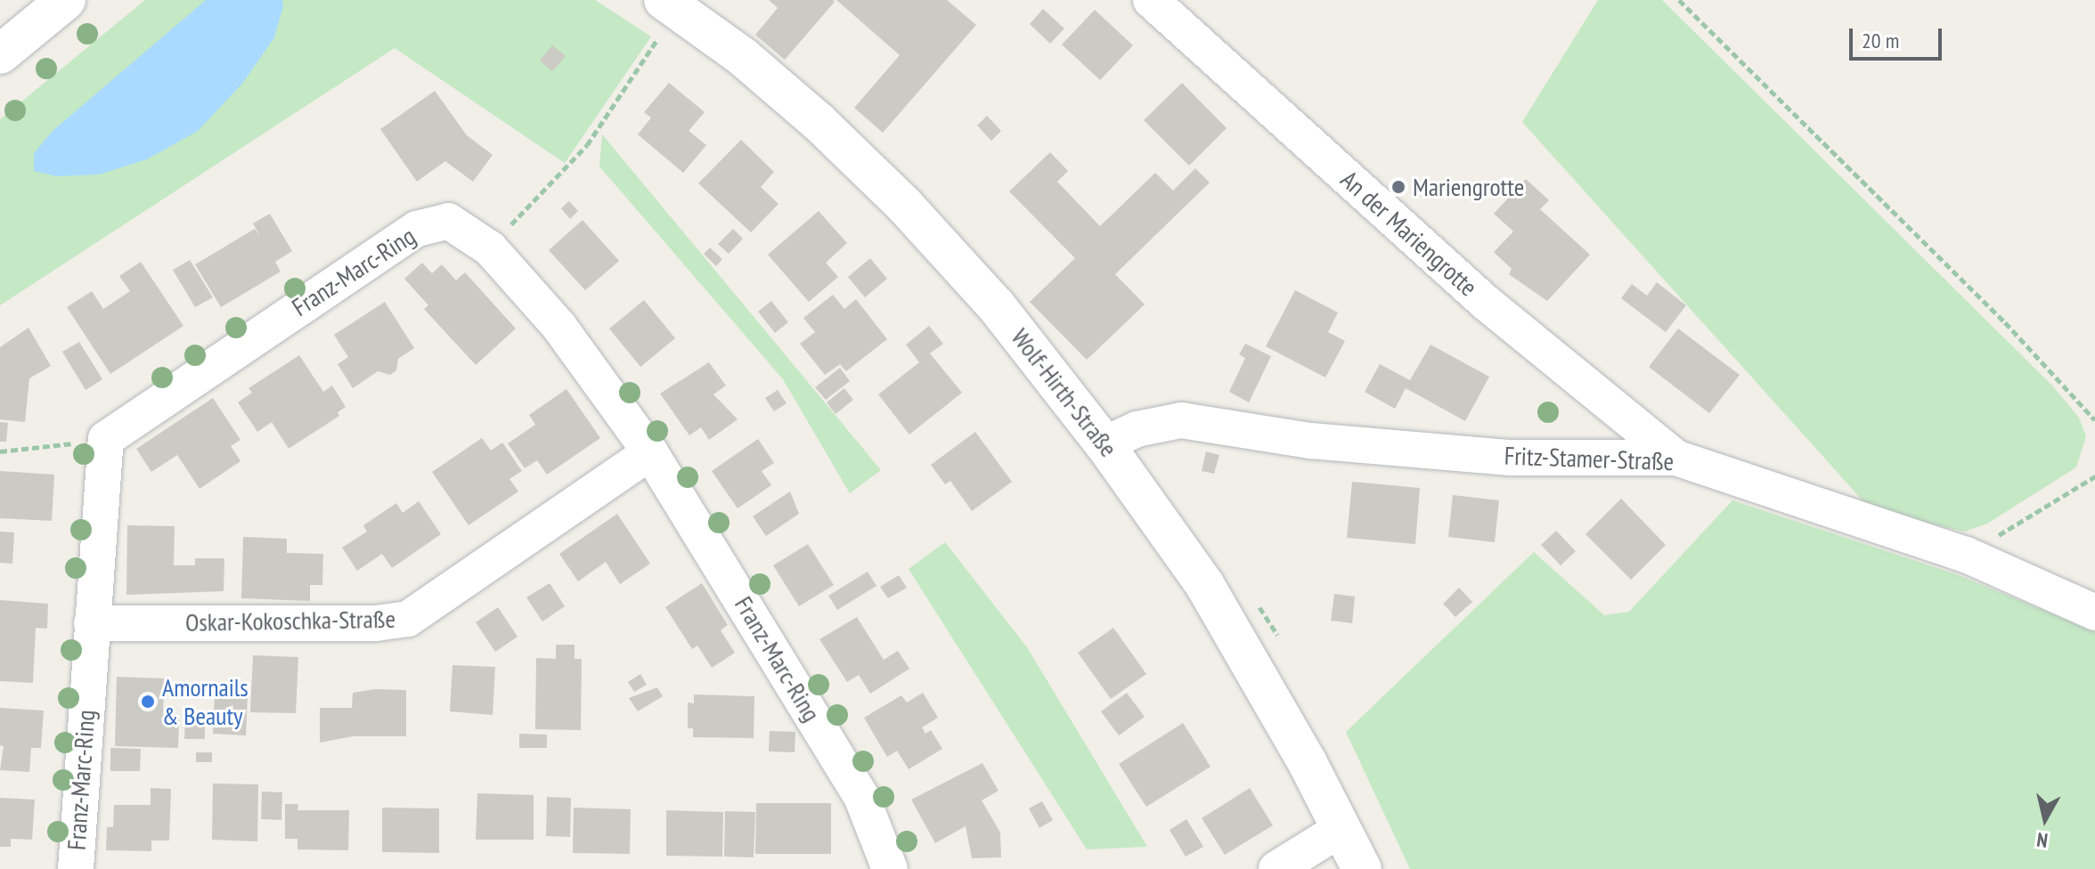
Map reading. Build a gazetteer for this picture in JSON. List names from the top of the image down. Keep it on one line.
{"streets":{"street":["An der Mariengrotte","Franz-Marc-Ring","Wolf-Hirth-Straße","Fritz-Stamer-Straße","Oskar-Kokoschka-Straße"]},"crossings":[["An der Mariengrotte","Fritz-Stamer-Straße"],["Franz-Marc-Ring","Oskar-Kokoschka-Straße"],["Wolf-Hirth-Straße","Fritz-Stamer-Straße"]],"places":["Mariengrotte","Amornails & Beauty"],"scale_bar":"20 m","north":"bottom"}
